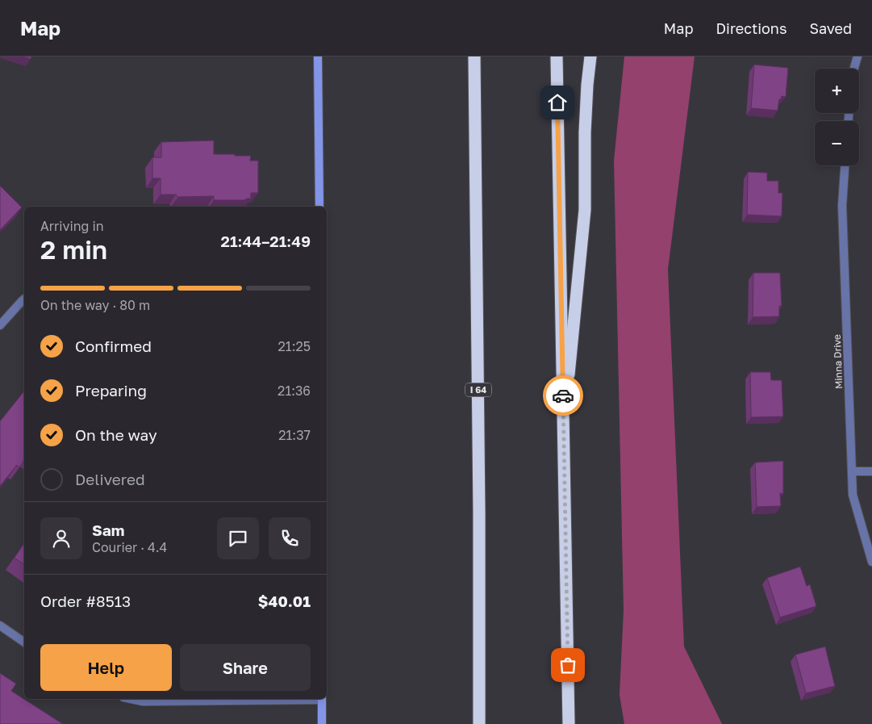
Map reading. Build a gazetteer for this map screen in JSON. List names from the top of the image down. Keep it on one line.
{"streets":{"highway":["I 64"],"street":["Minna Drive"]},"page":{"header":"Map","nav":["Map","Directions","Saved"],"map_buttons":["+","−"],"heading":["2 min","Arriving in","21:44–21:49"],"panel":["Sam","Courier · 4.4","Order #8513","$40.01"],"bar":"On the way · 80 m","list":[["Confirmed","21:25"],["Preparing","21:36"],["On the way","21:37"],"Delivered"],"buttons":["Help","Share"]}}
